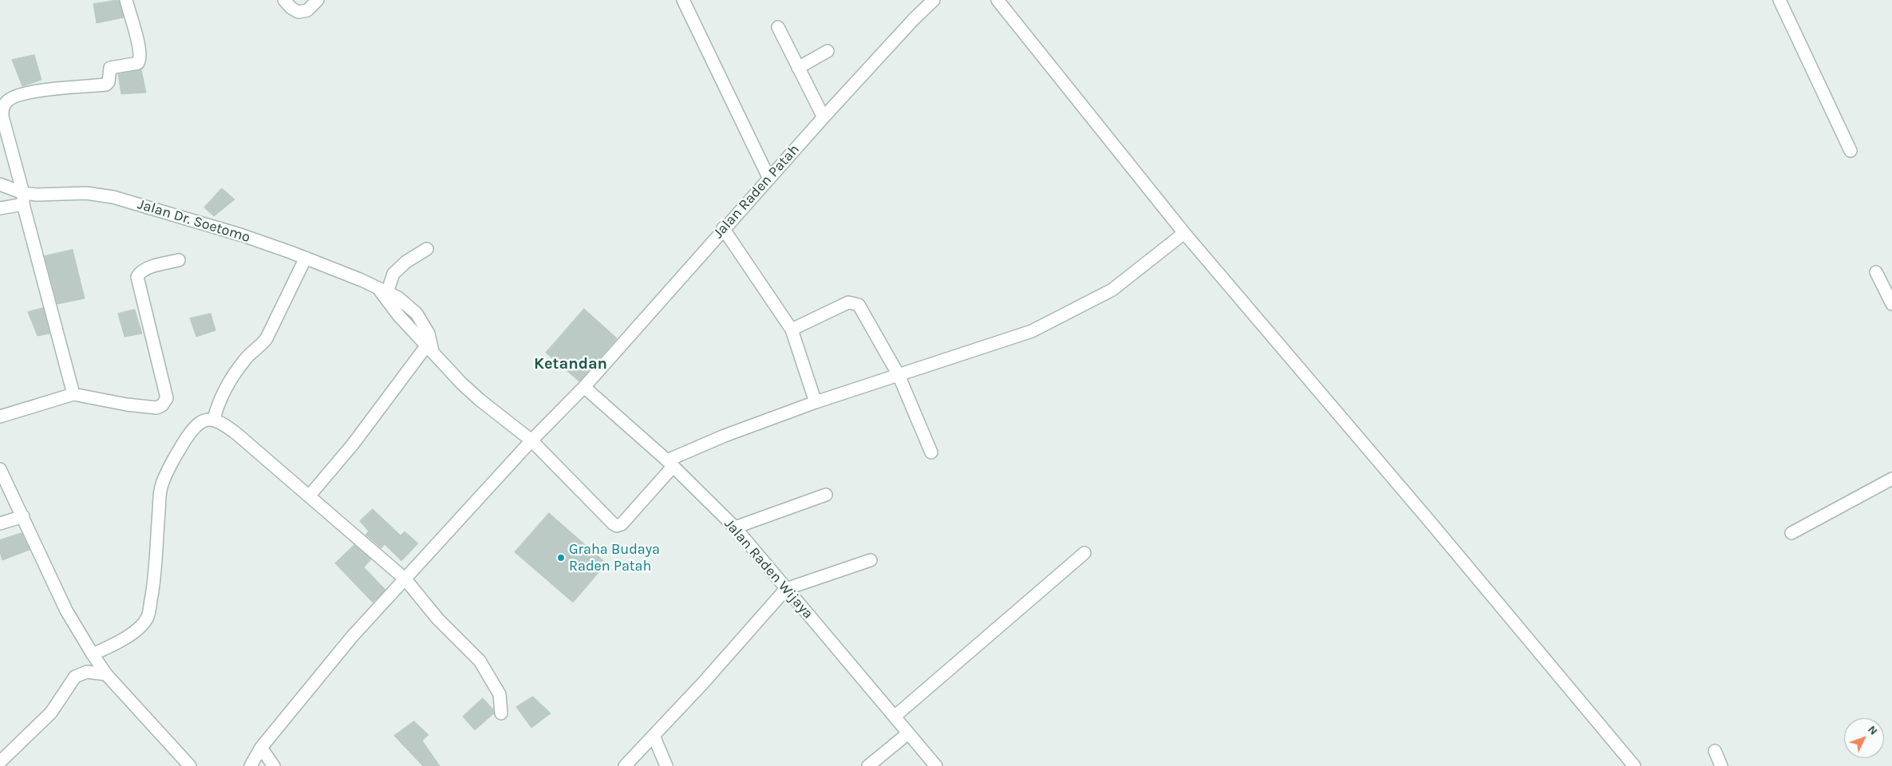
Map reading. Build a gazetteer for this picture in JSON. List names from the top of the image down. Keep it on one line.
{"streets":{"street":["Jalan Raden Patah","Jalan Dr. Soetomo","Jalan Raden Wijaya"]},"crossings":[["Jalan Raden Patah","Jalan Dr. Soetomo"],["Jalan Raden Patah","Jalan Raden Wijaya"],["Jalan Dr. Soetomo","Jalan Raden Wijaya"]],"districts":["Ketandan"],"places":["Graha Budaya Raden Patah"],"north":"top right"}
